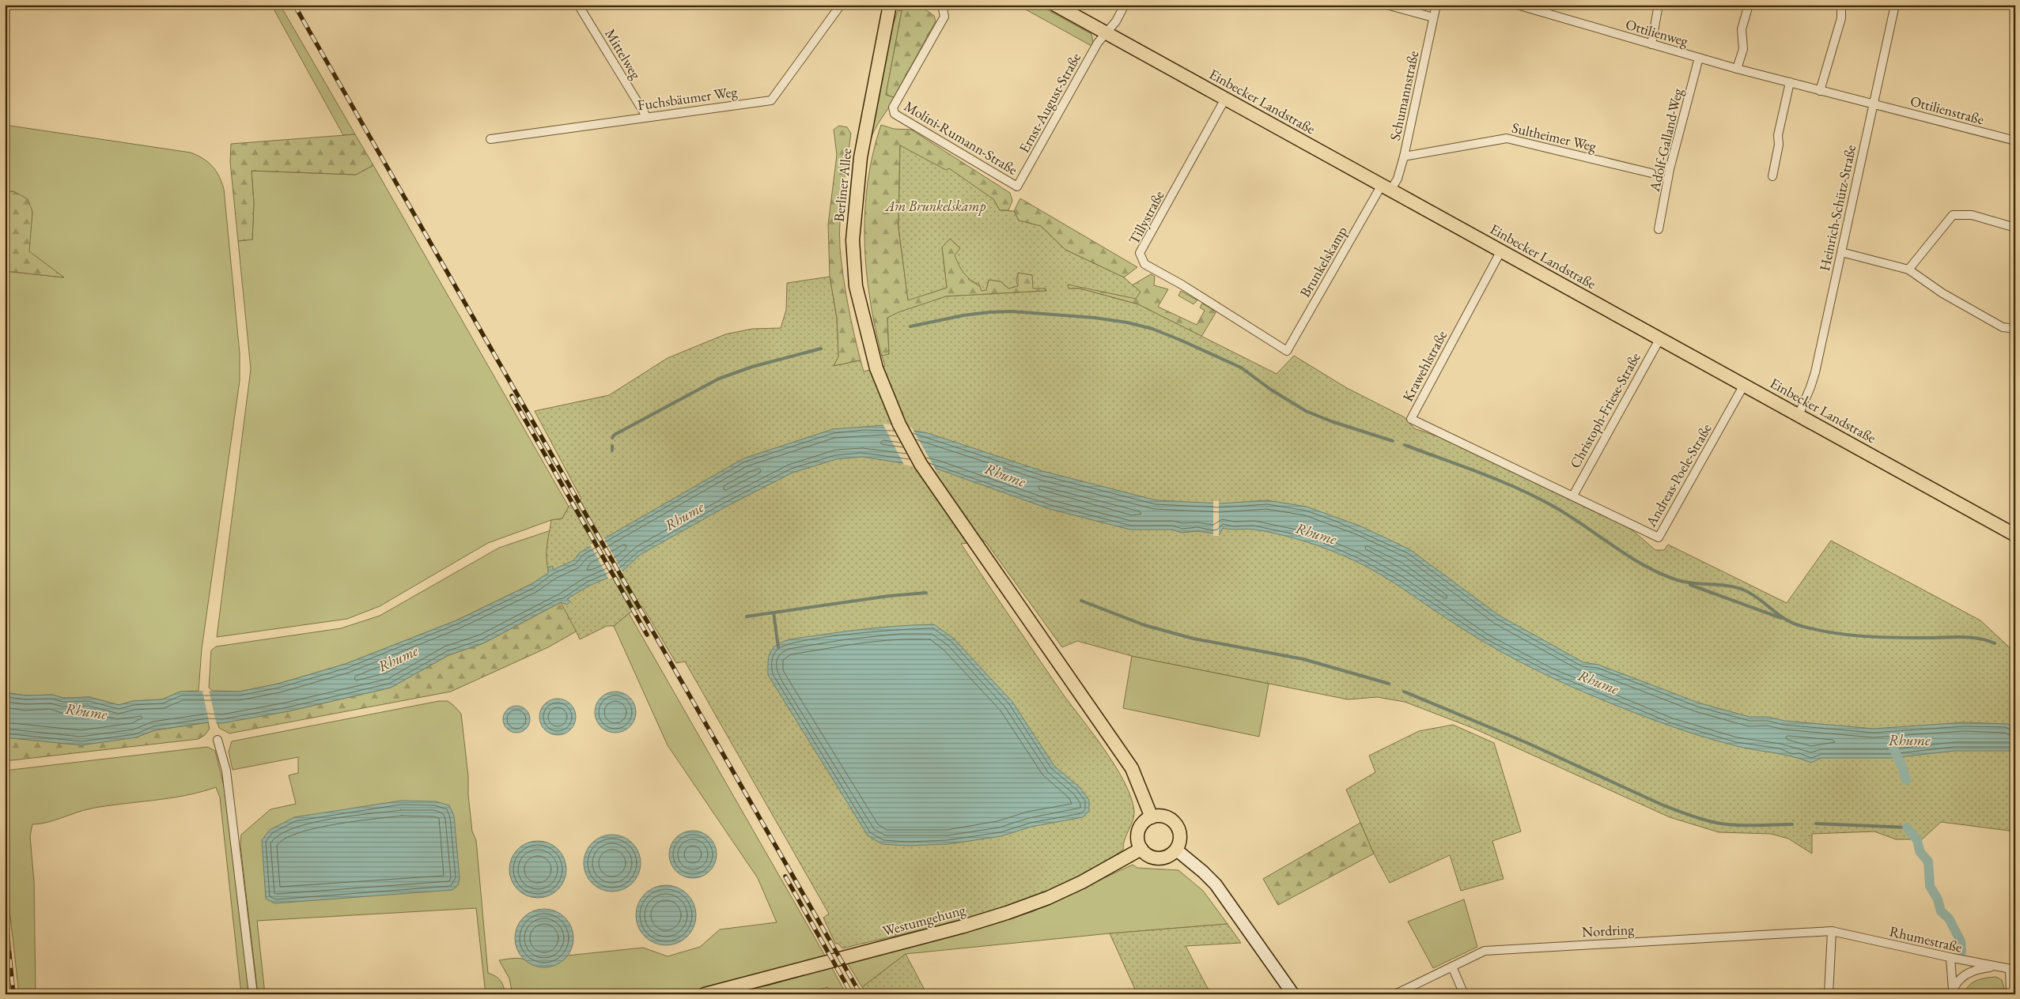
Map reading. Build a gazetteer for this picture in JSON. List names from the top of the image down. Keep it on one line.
{"streets":{"main road":["Einbecker Landstraße","Berliner Allee","Westumgehung"],"street":["Ottilienweg","Mittelweg","Schumannstraße","Fuchsbäumer Weg","Ernst-August-Straße","Ottilienstraße","Sultheimer Weg","Molini-Rumann-Straße","Adolf-Galland-Weg","Heinrich-Schütz-Straße","Tillystraße","Brunkelskamp","Krawehlstraße","Christoph-Friese-Straße","Andreas-Poele-Straße","Nordring","Rhumestraße"]},"crossings":[["Ottilienweg","Ottilienstraße"],["Ottilienweg","Adolf-Galland-Weg"],["Ottilienweg","Heinrich-Schütz-Straße"],["Mittelweg","Fuchsbäumer Weg"],["Schumannstraße","Einbecker Landstraße"],["Schumannstraße","Sultheimer Weg"],["Schumannstraße","Brunkelskamp"],["Einbecker Landstraße","Ernst-August-Straße"],["Einbecker Landstraße","Heinrich-Schütz-Straße"],["Einbecker Landstraße","Tillystraße"],["Einbecker Landstraße","Brunkelskamp"],["Einbecker Landstraße","Krawehlstraße"],["Einbecker Landstraße","Christoph-Friese-Straße"],["Einbecker Landstraße","Andreas-Poele-Straße"],["Ernst-August-Straße","Molini-Rumann-Straße"],["Ottilienstraße","Heinrich-Schütz-Straße"],["Berliner Allee","Westumgehung"],["Tillystraße","Brunkelskamp"],["Krawehlstraße","Christoph-Friese-Straße"],["Krawehlstraße","Andreas-Poele-Straße"],["Christoph-Friese-Straße","Andreas-Poele-Straße"],["Nordring","Rhumestraße"]],"water":["Rhume"],"parks":["Am Brunkelskamp"]}
